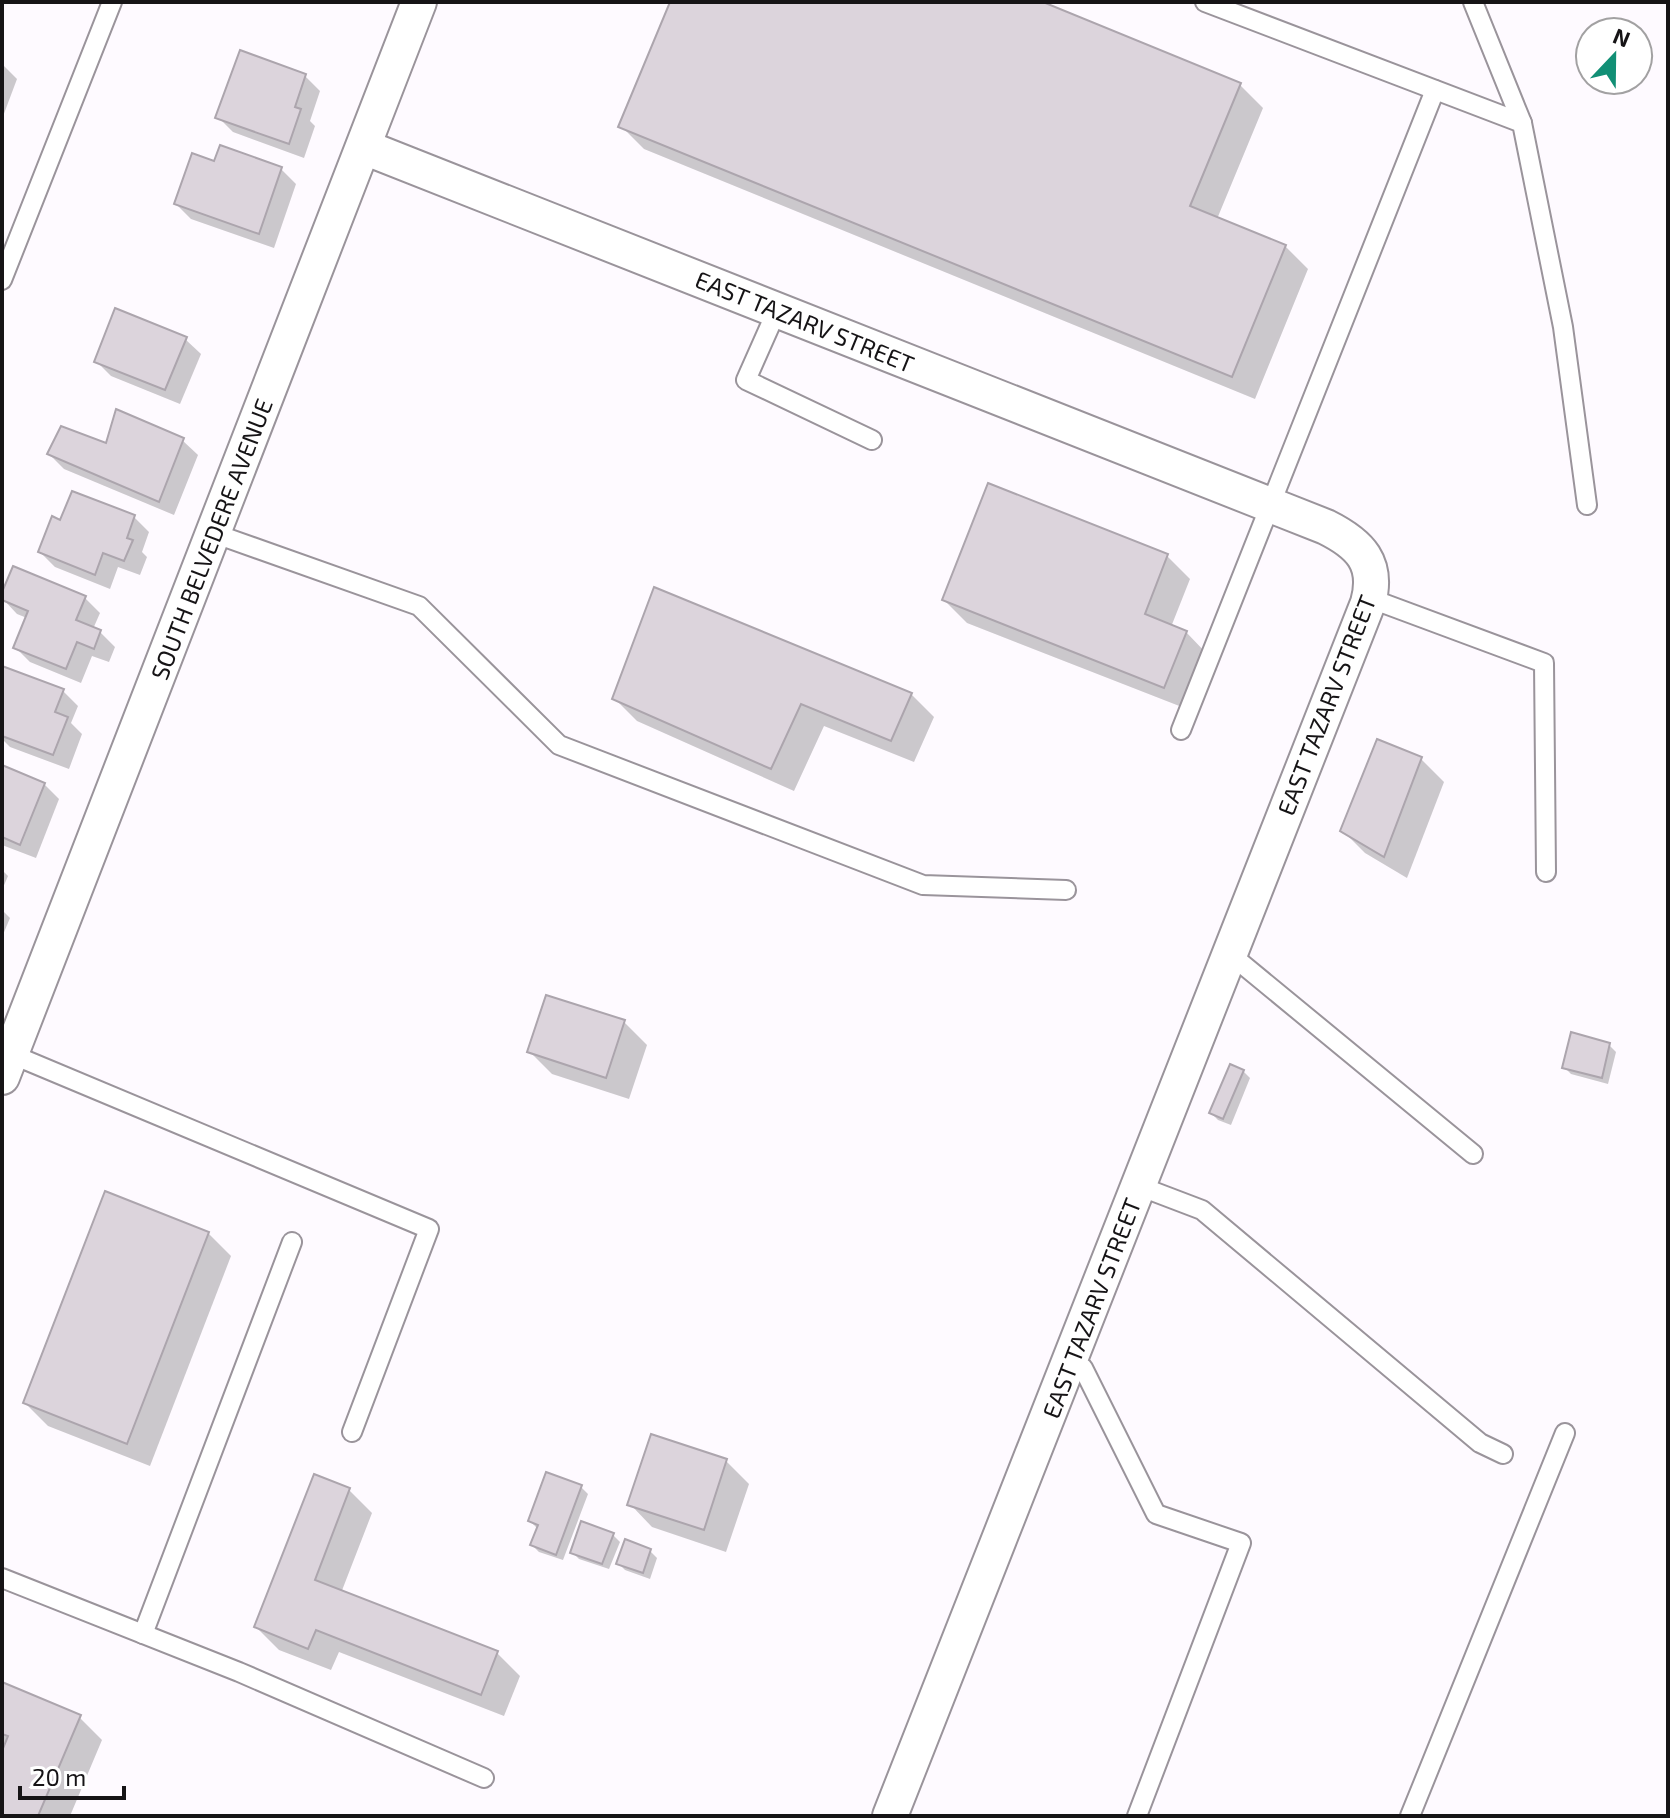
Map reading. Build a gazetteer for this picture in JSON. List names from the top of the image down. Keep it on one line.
{"streets":{"street":["EAST TAZARV STREET","SOUTH BELVEDERE AVENUE"]},"crossings":[["EAST TAZARV STREET","SOUTH BELVEDERE AVENUE"]],"scale_bar":"20 m","north":"top"}
